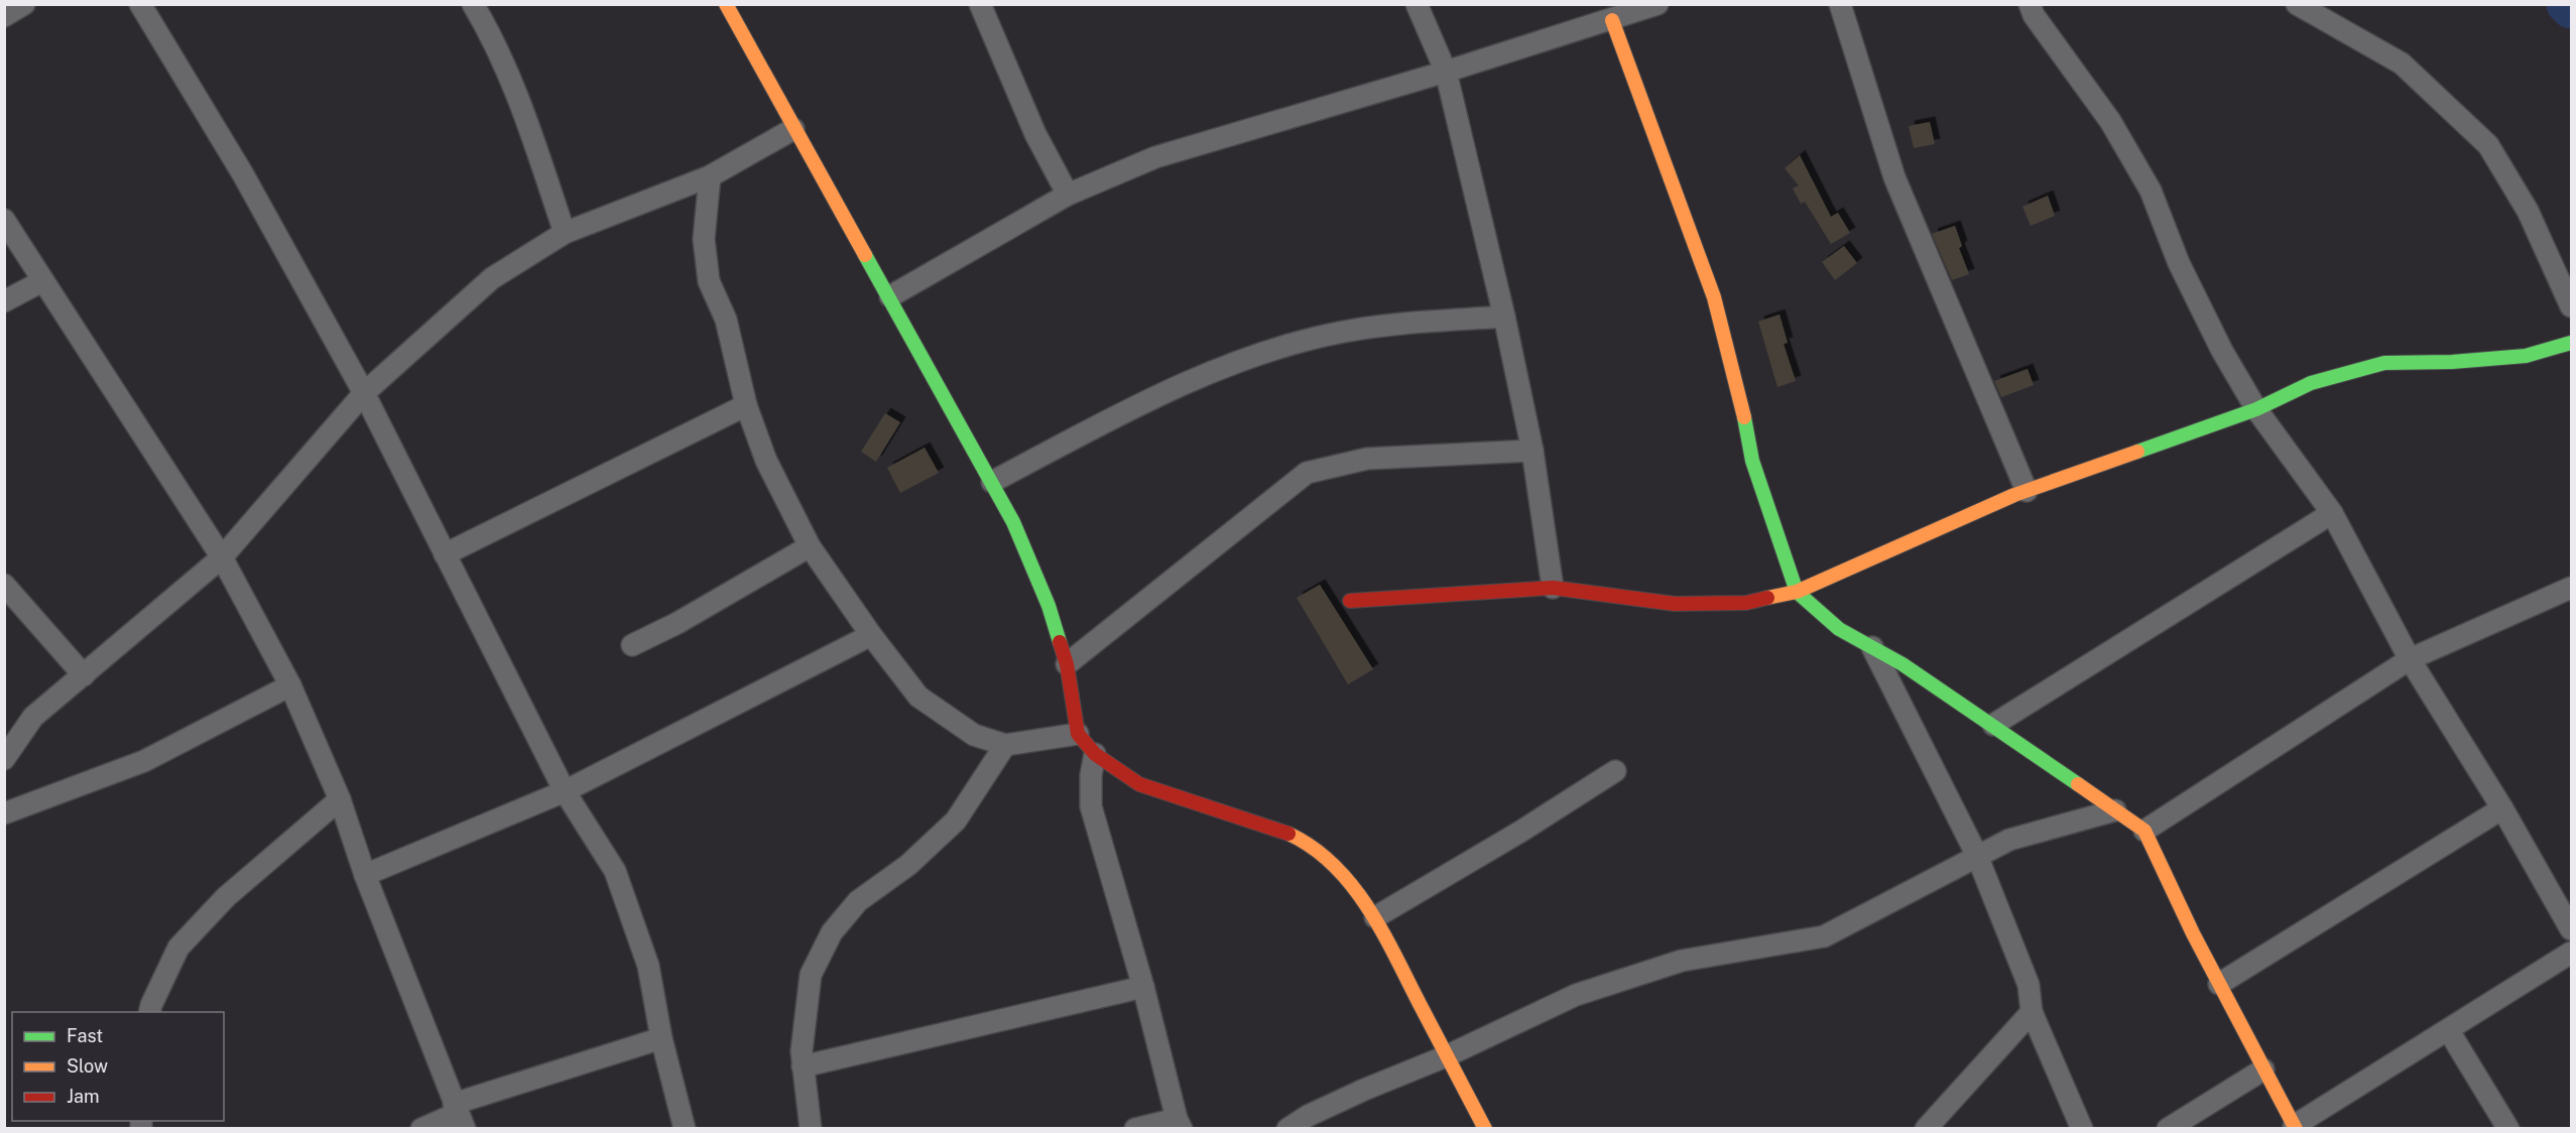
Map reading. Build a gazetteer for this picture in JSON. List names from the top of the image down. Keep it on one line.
{"legend":["Fast","Slow","Jam"]}
